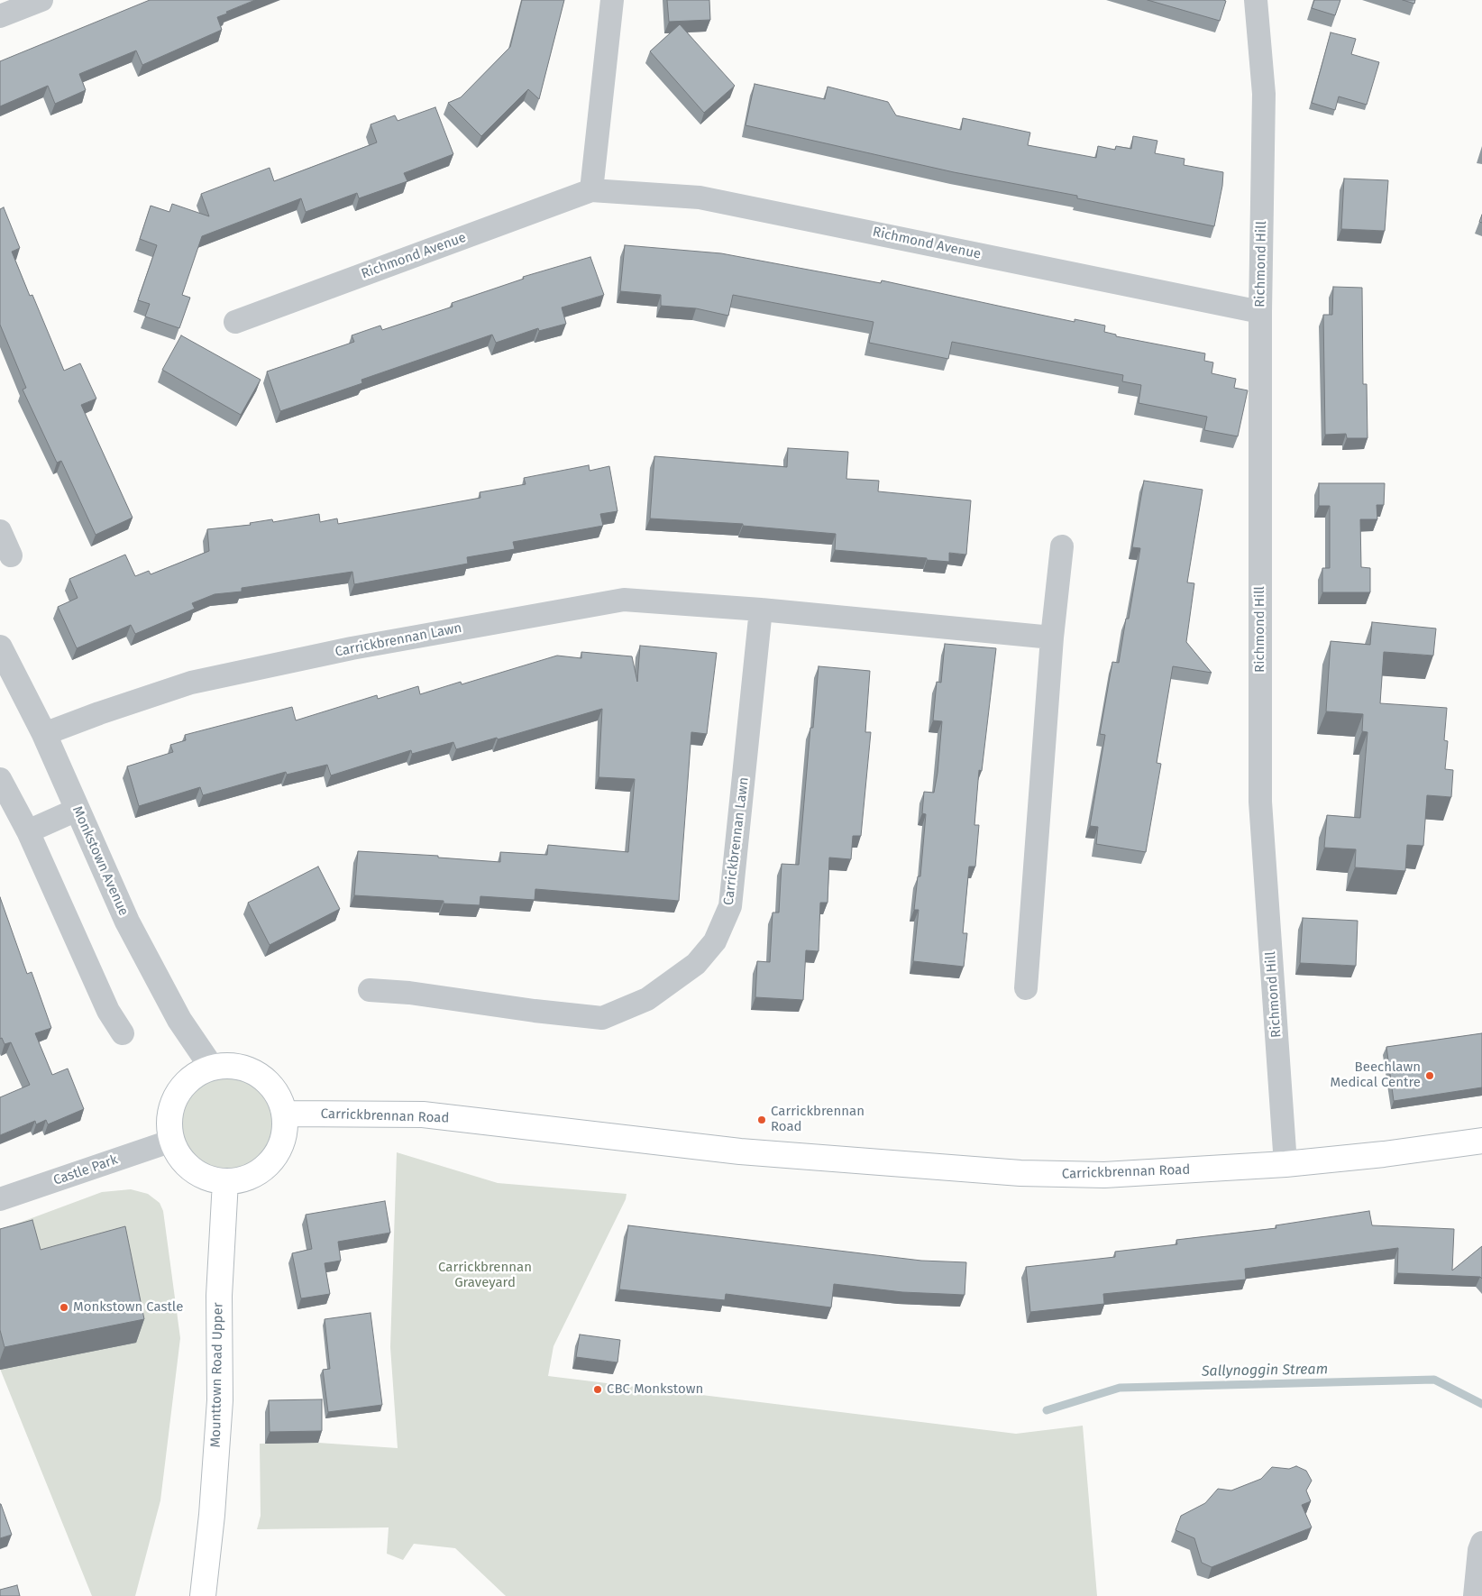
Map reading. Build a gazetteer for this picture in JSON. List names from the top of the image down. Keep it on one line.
{"streets":{"main road":["Carrickbrennan Road","Mounttown Road Upper"],"street":["Richmond Avenue","Richmond Hill","Carrickbrennan Lawn","Monkstown Avenue","Castle Park"]},"crossings":[["Richmond Avenue","Richmond Hill"],["Richmond Hill","Carrickbrennan Road"],["Carrickbrennan Lawn","Monkstown Avenue"],["Monkstown Avenue","Carrickbrennan Road"],["Monkstown Avenue","Castle Park"],["Monkstown Avenue","Mounttown Road Upper"],["Carrickbrennan Road","Castle Park"],["Carrickbrennan Road","Mounttown Road Upper"],["Castle Park","Mounttown Road Upper"]],"water":["Sallynoggin Stream"],"parks":["Carrickbrennan Graveyard"],"places":["Beechlawn Medical Centre","Carrickbrennan Road","Monkstown Castle","CBC Monkstown"]}
